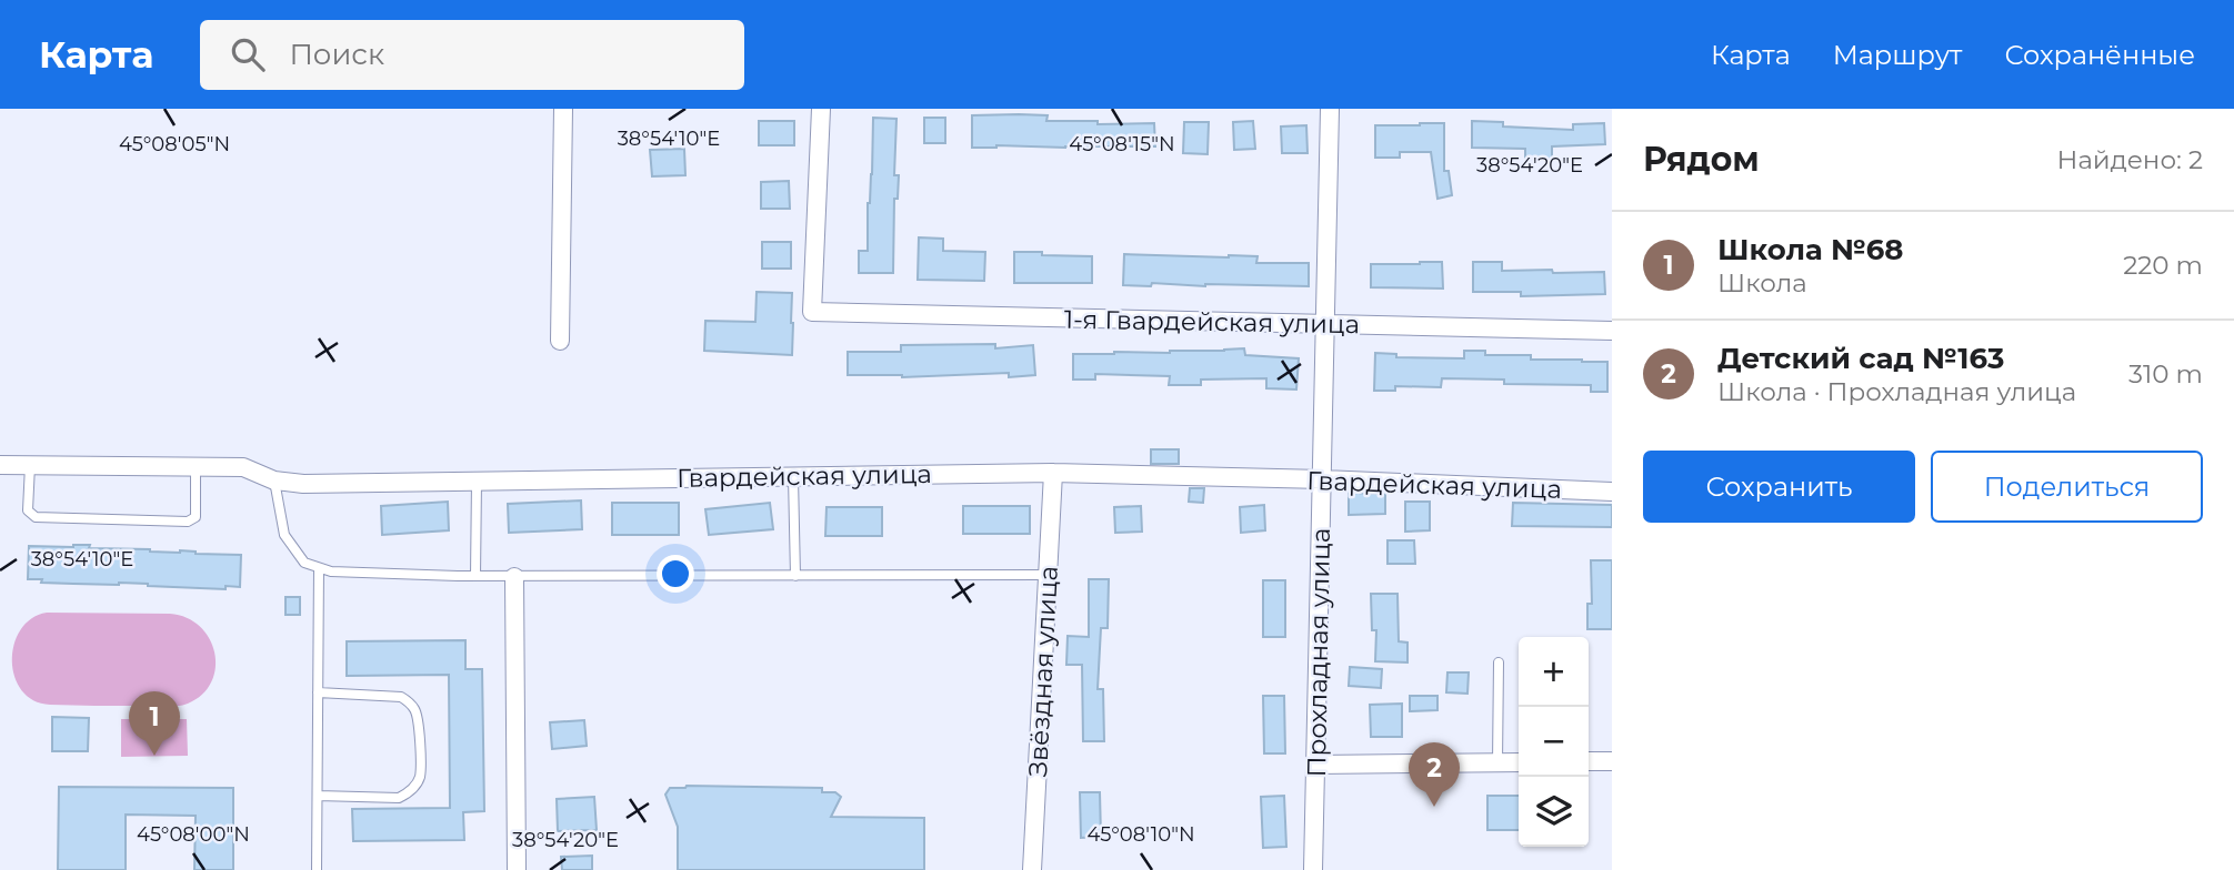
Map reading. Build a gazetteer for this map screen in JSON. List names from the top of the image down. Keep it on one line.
{"streets":{"street":["1-я Гвардейская улица","Гвардейская улица","Прохладная улица","Звёздная улица"]},"crossings":[["1-я Гвардейская улица","Прохладная улица"],["Гвардейская улица","Прохладная улица"],["Гвардейская улица","Звёздная улица"]],"page":{"header":"Карта","search":"Поиск","nav":["Карта","Маршрут","Сохранённые"],"heading":["Рядом","Найдено: 2"],"list":[{"mark":"1","name":"Школа №68","note":"Школа","value":"220 m"},{"mark":"2","name":"Детский cад №163","note":"Школа · Прохладная улица","value":"310 m"}],"buttons":["Сохранить","Поделиться"],"map_buttons":["+","−"],"pins":["1","2"]},"coordinates":["38°54'10\"E","45°08'05\"N","45°08'15\"N","38°54'20\"E","45°08'00\"N","45°08'10\"N"]}
